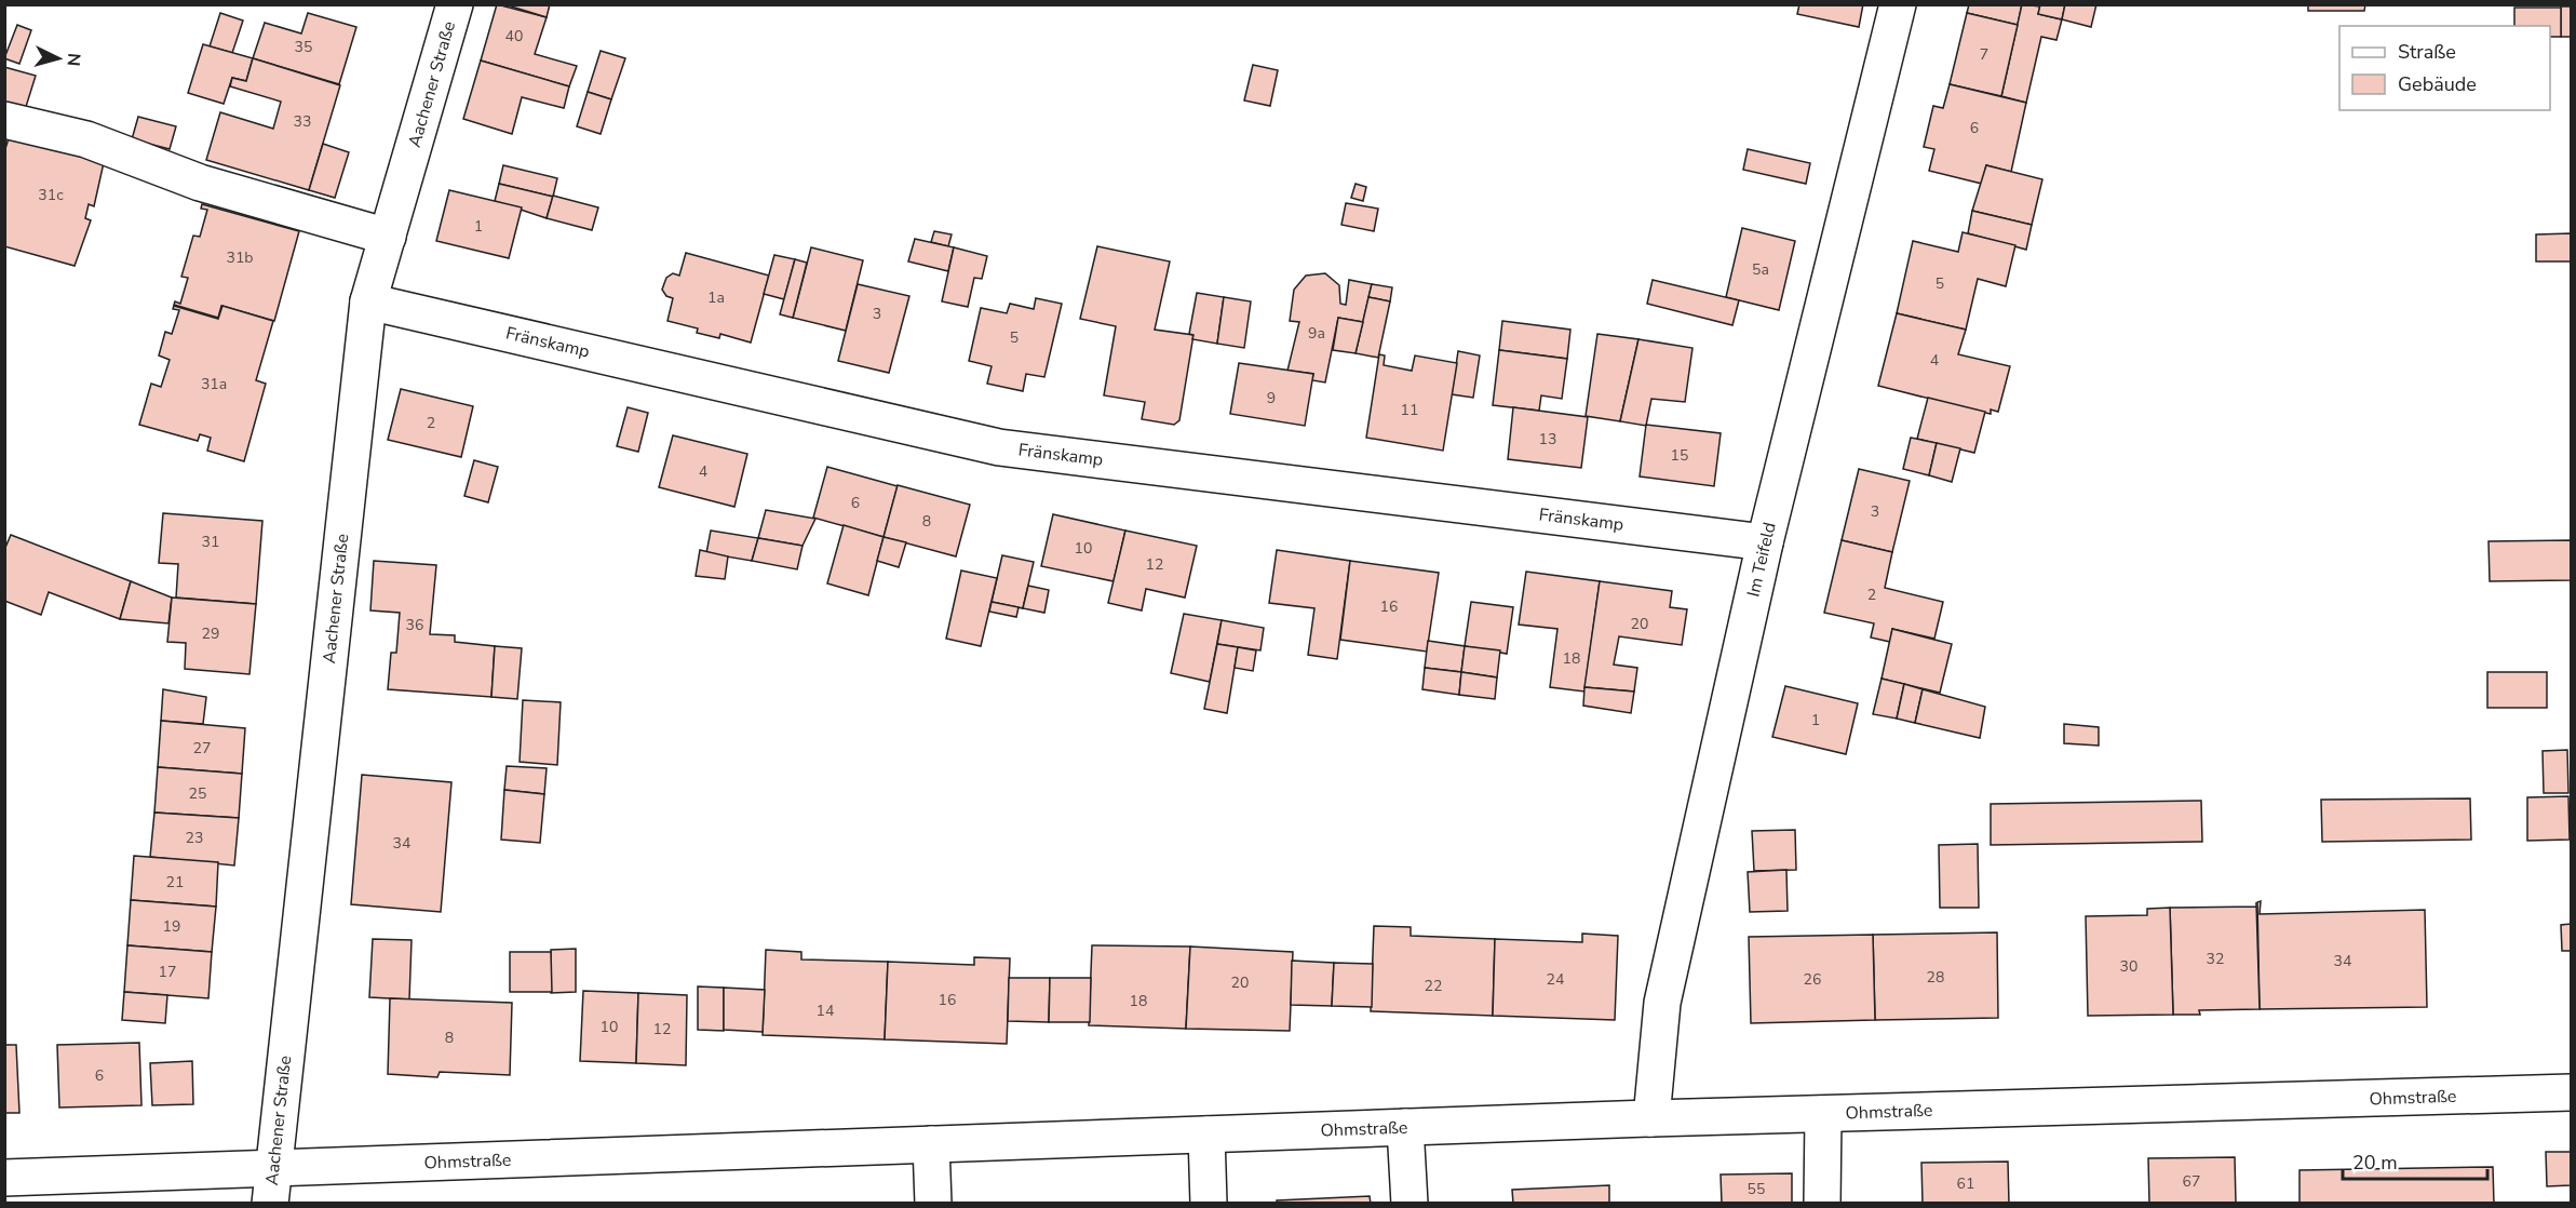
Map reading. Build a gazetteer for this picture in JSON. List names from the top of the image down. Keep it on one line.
{"streets":{"street":["Aachener Straße","Fränskamp","Im Teifeld","Ohmstraße"]},"crossings":[["Aachener Straße","Fränskamp"],["Aachener Straße","Ohmstraße"],["Fränskamp","Im Teifeld"],["Im Teifeld","Ohmstraße"]],"house_numbers":["40","35","7","33","6","31c","1","31b","5a","5","1a","3","9a","5","4","31a","9","11","2","13","15","4","6","3","8","31","10","12","2","16","20","36","29","18","1","27","25","23","34","21","19","32","34","30","17","28","24","26","20","22","16","18","14","10","12","8","6","67","61","55"],"legend":["Straße","Gebäude"],"scale_bar":"20 m","north":"right"}
